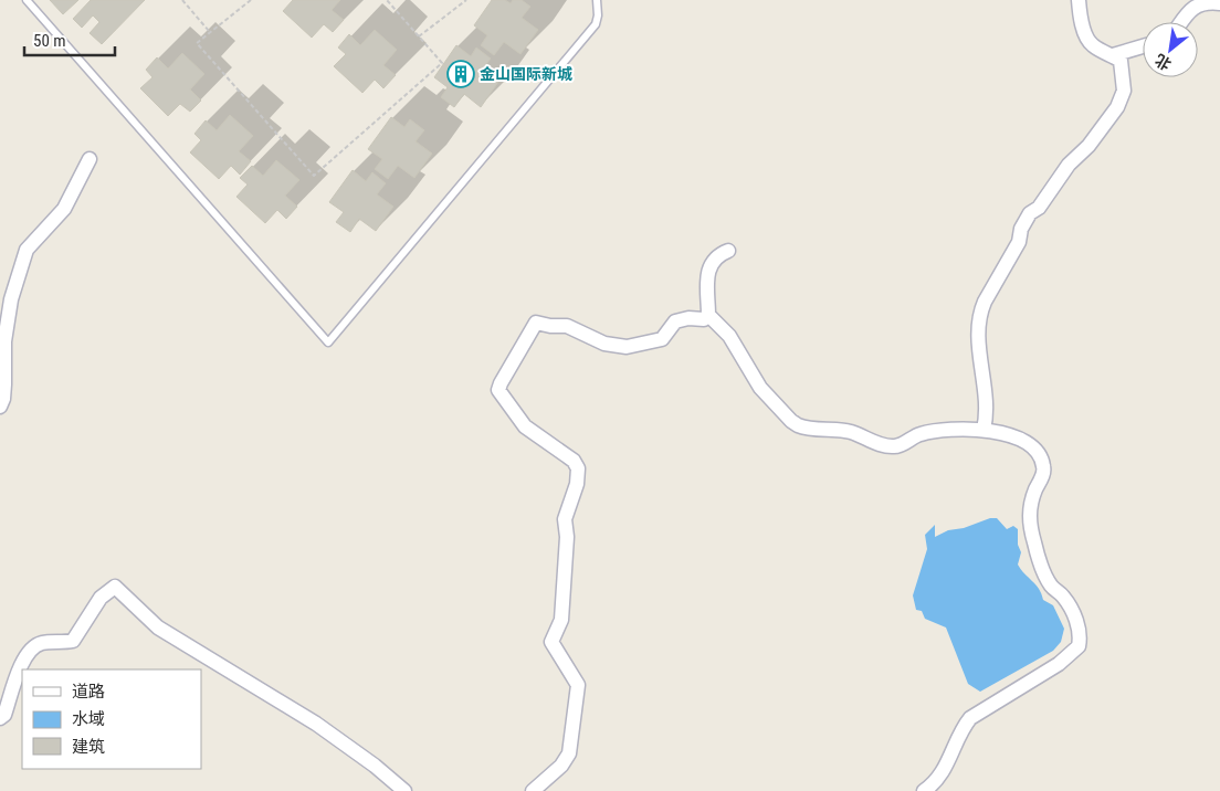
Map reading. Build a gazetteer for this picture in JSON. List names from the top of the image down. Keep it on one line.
{"places":{"building":["金山国际新城"]},"legend":["道路","水域","建筑"],"scale_bar":"50 m","north":"bottom left"}
